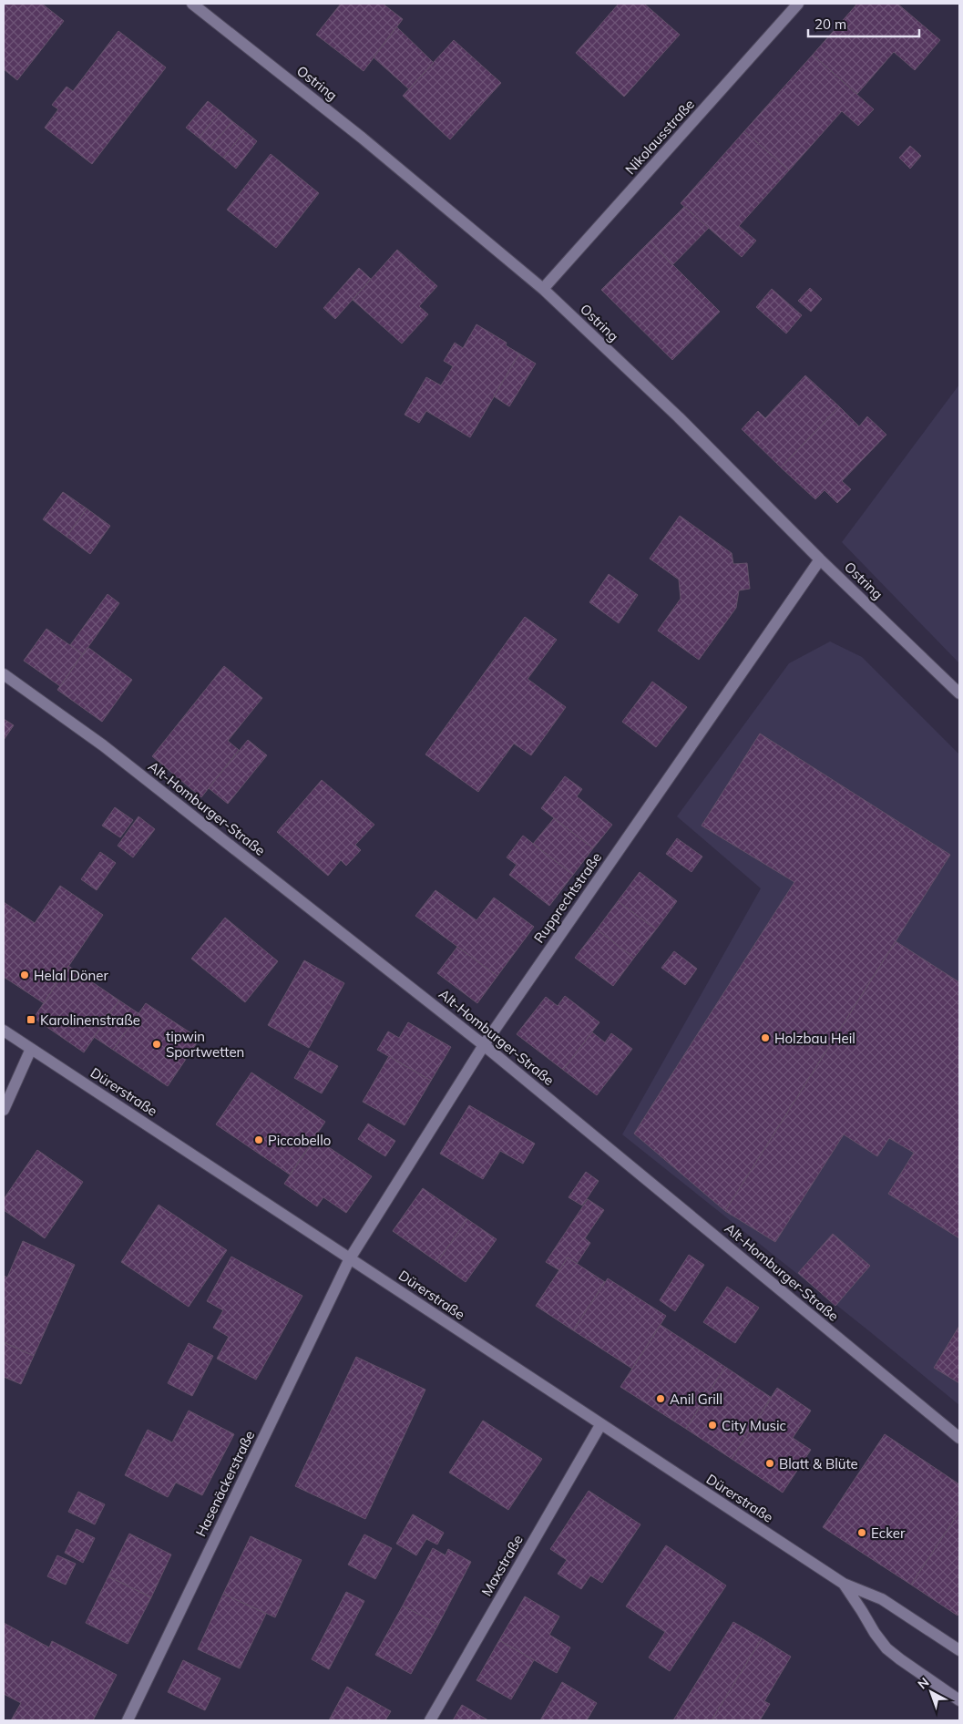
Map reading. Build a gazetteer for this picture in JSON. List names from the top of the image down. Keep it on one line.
{"streets":{"street":["Ostring","Nikolausstraße","Alt-Homburger-Straße","Rupprechtstraße","Dürerstraße","Hasenäckerstraße","Maxstraße"]},"crossings":[["Ostring","Nikolausstraße"],["Ostring","Rupprechtstraße"],["Alt-Homburger-Straße","Rupprechtstraße"],["Rupprechtstraße","Dürerstraße"],["Rupprechtstraße","Hasenäckerstraße"],["Dürerstraße","Hasenäckerstraße"],["Dürerstraße","Maxstraße"]],"places":{"other":["Helal Döner","Holzbau Heil","tipwin Sportwetten","Piccobello","Anil Grill","City Music","Blatt & Blüte","Ecker"],"transit":["Karolinenstraße"]},"scale_bar":"20 m","north":"top left"}
